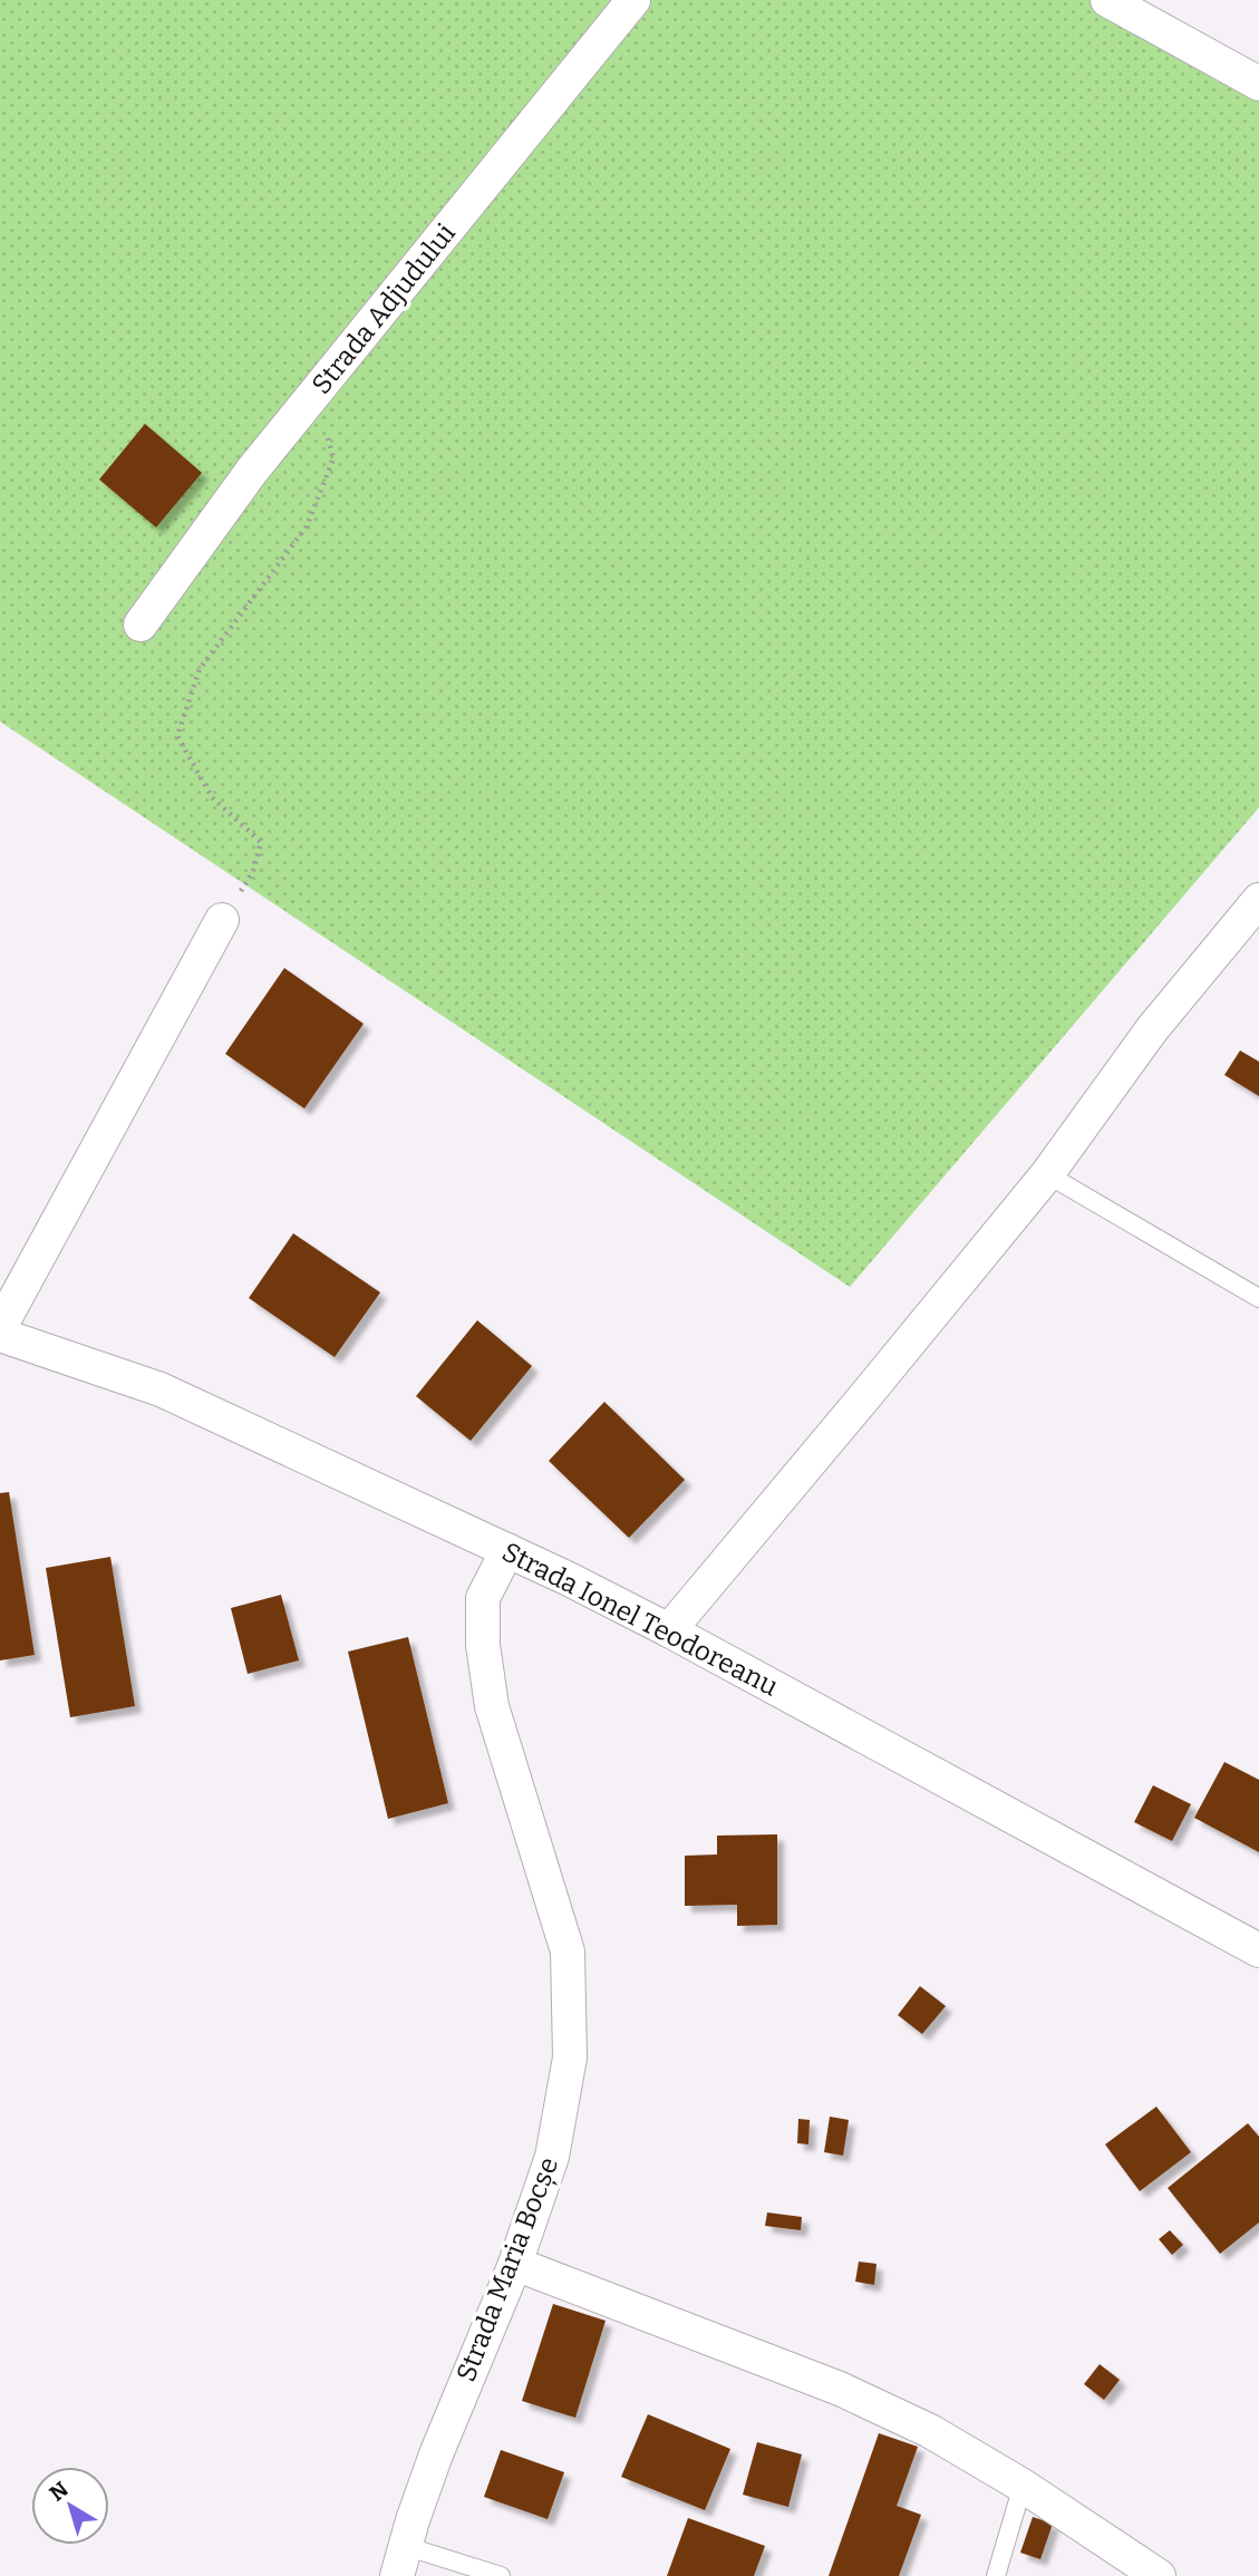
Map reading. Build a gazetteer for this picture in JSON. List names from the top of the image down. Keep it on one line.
{"streets":{"street":["Strada Adjudului","Strada Ionel Teodoreanu","Strada Maria Bocșe"]},"crossings":[["Strada Ionel Teodoreanu","Strada Maria Bocșe"]],"north":"top left"}
